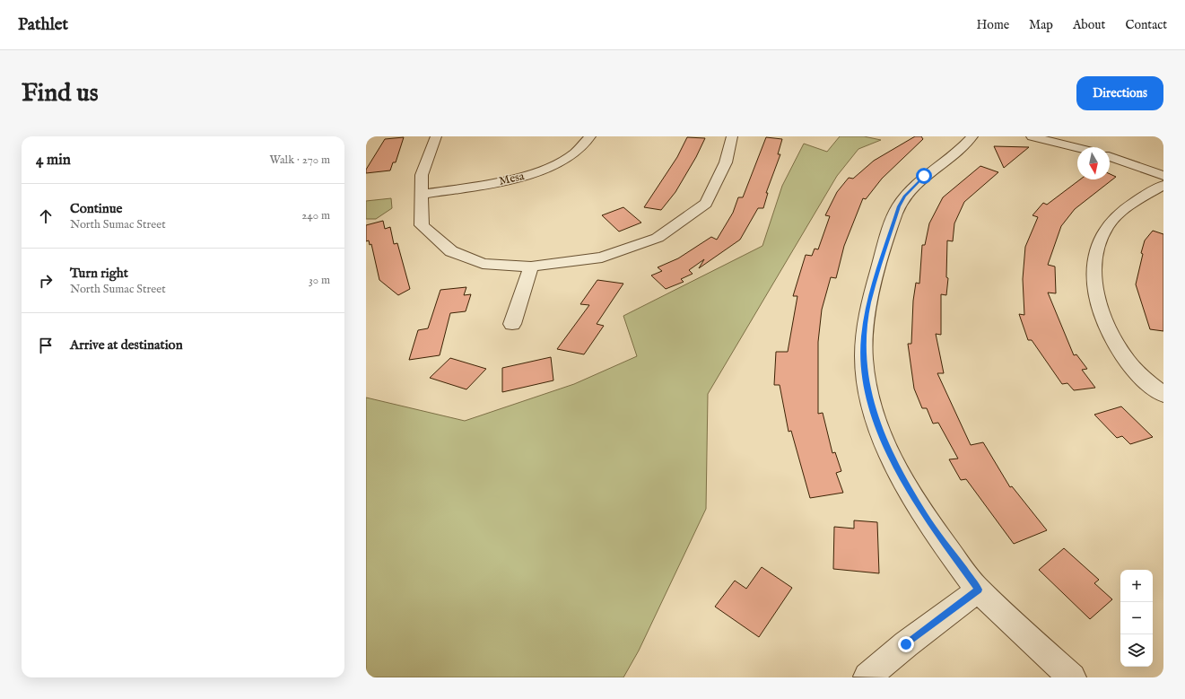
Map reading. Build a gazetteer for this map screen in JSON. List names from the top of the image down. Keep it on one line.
{"streets":{"street":["Mesa"]},"north":"bottom","page":{"header":"Pathlet","nav":["Home","Map","About","Contact"],"buttons":"Directions","title":"Find us","heading":["4 min","Walk · 270 m"],"list":[["Continue","North Sumac Street","240 m"],["Turn right","North Sumac Street","30 m"],"Arrive at destination"],"map_buttons":["+","−"]}}
